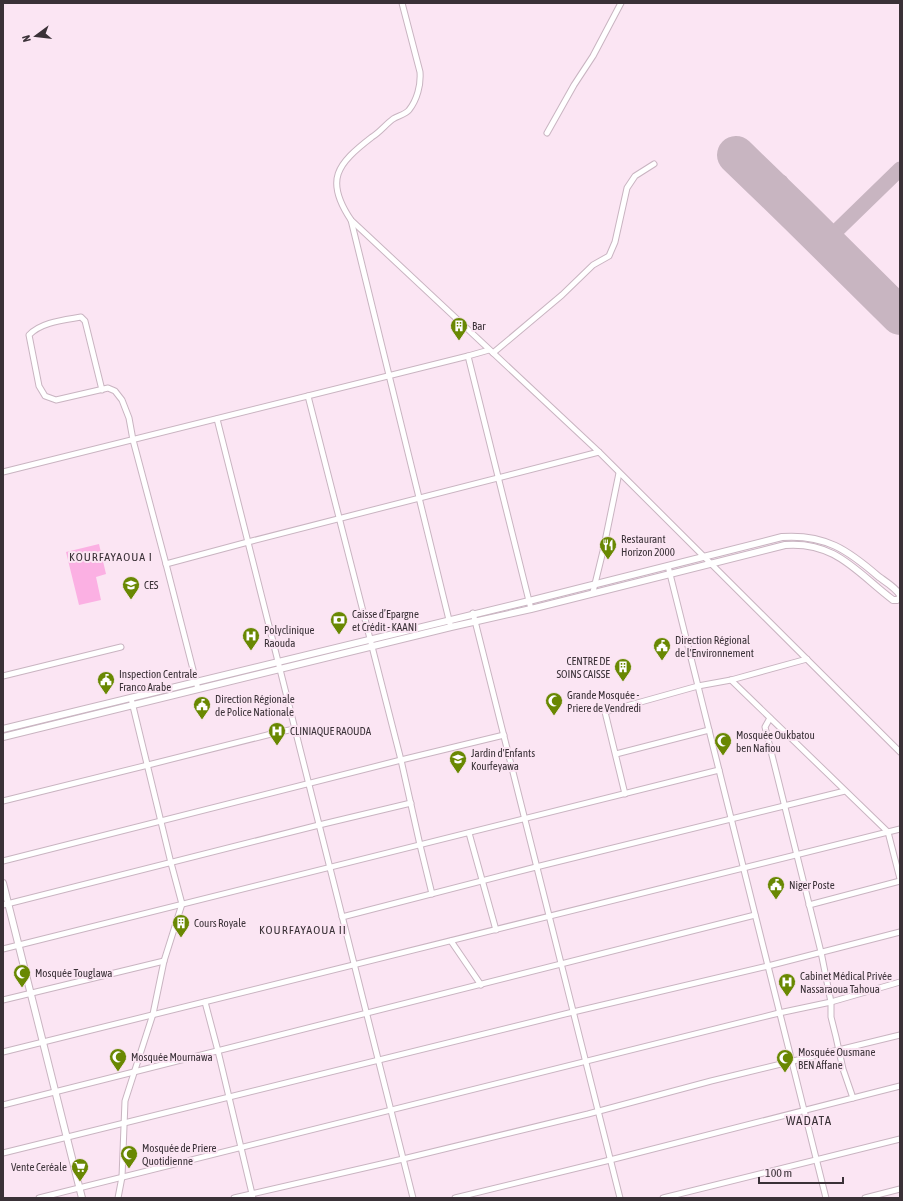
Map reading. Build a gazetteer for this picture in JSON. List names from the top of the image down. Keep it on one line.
{"districts":["KOURFAYAOUA I","KOURFAYAOUA II","WADATA"],"places":{"building":["Bar","CENTRE DE SOINS CAISSE","Cours Royale"],"restaurant":["Restaurant Horizon 2000"],"school or university":["CES","Jardin d'Enfants Kourfeyawa"],"bank":["Caisse d’Epargne et Crédit - KAANI"],"hospital":["Polyclinique Raouda","CLINIAQUE RAOUDA","Cabinet Médical Privée Nassaraoua Tahoua"],"public building":["Direction Régional de l'Environnement","Inspection Centrale Franco Arabe","Direction Régionale de Police Nationale","Niger Poste"],"mosque":["Grande Mosquée - Priere de Vendredi","Mosquée Oukbatou ben Nafiou","Mosquée Touglawa","Mosquée Mournawa","Mosquée Ousmane BEN Affane","Mosquée de Priere Quotidienne"],"supermarket":["Vente Ceréale"]},"scale_bar":"100 m","north":"left"}
